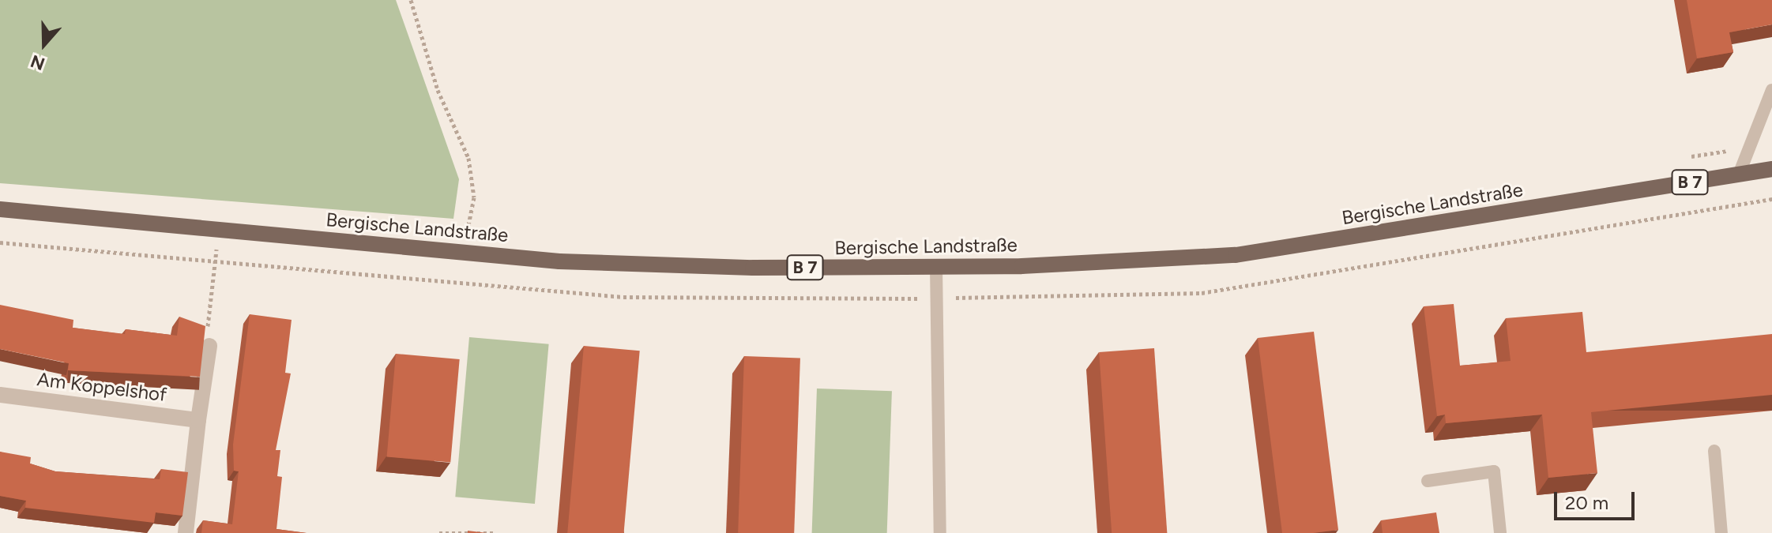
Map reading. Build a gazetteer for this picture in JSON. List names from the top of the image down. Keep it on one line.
{"streets":{"main road":["B 7","Bergische Landstraße"],"street":["Am Koppelshof"]},"scale_bar":"20 m","north":"bottom"}
